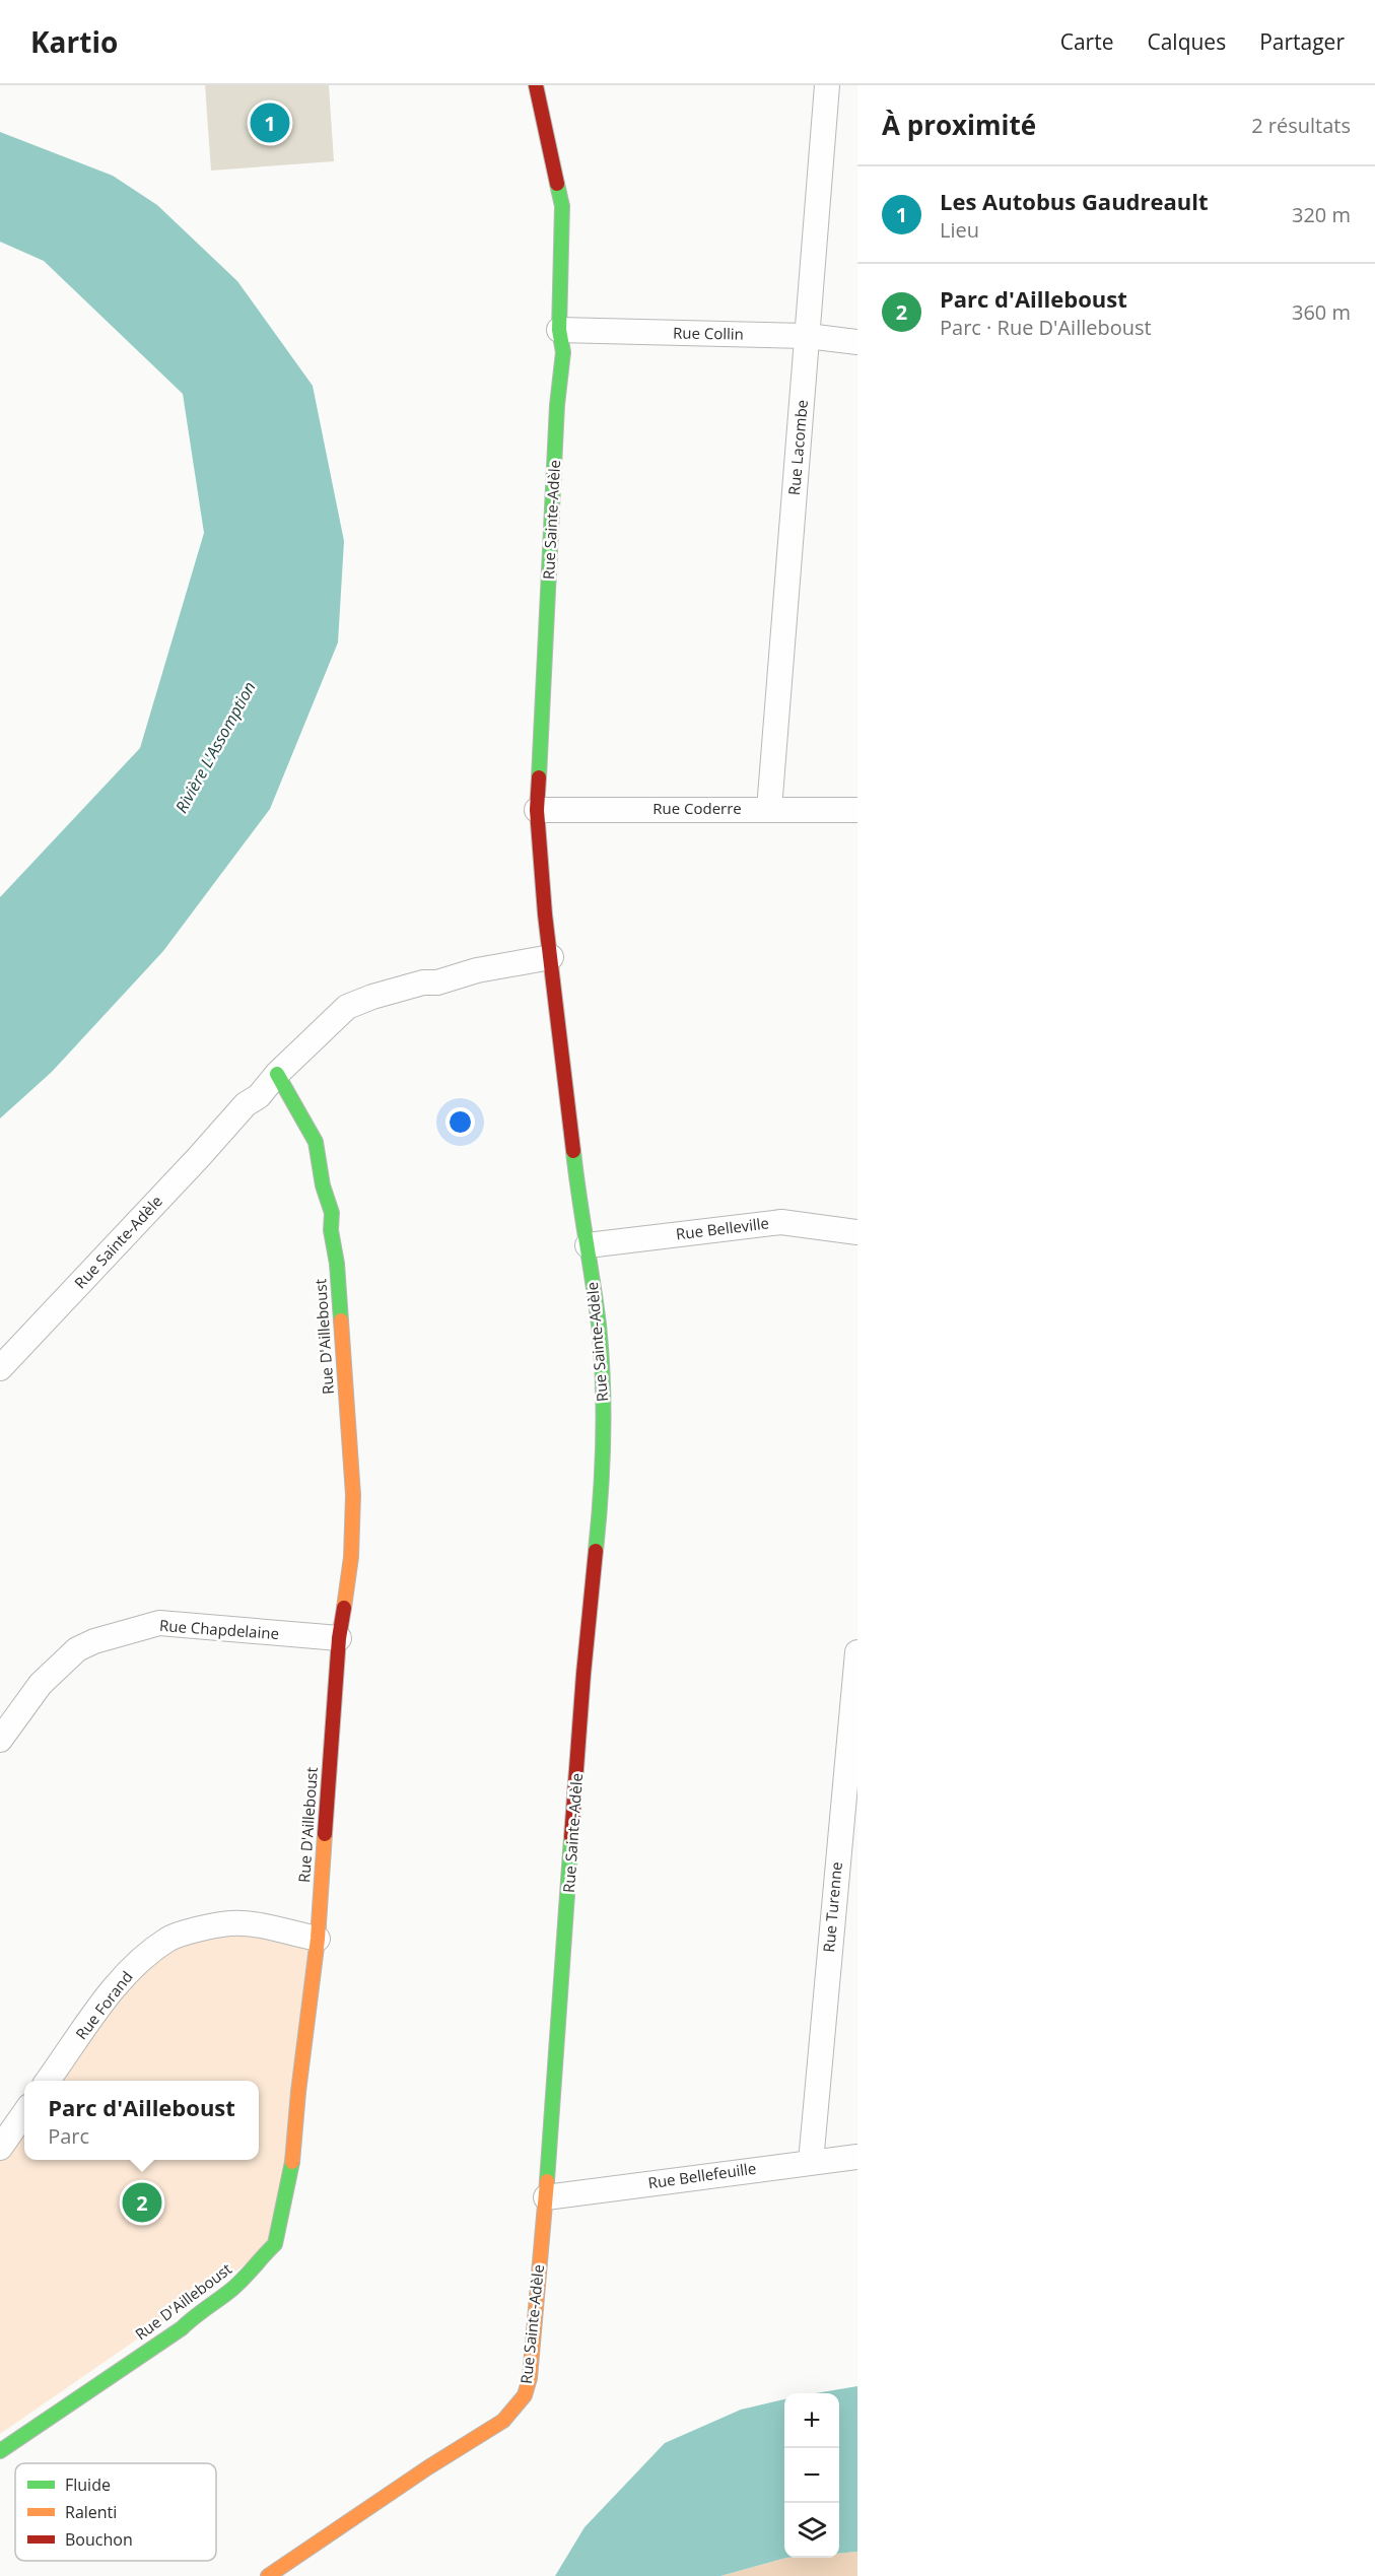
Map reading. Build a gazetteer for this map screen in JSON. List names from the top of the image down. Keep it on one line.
{"streets":{"street":["Rue Collin","Rue Lacombe","Rue Sainte-Adèle","Rue Coderre","Rue Belleville","Rue D'Ailleboust","Rue Chapdelaine","Rue Turenne","Rue Forand","Rue Bellefeuille"]},"crossings":[["Rue Collin","Rue Lacombe"],["Rue Collin","Rue Sainte-Adèle"],["Rue Lacombe","Rue Coderre"],["Rue Sainte-Adèle","Rue Coderre"],["Rue Sainte-Adèle","Rue Belleville"],["Rue Sainte-Adèle","Rue D'Ailleboust"],["Rue Sainte-Adèle","Rue Bellefeuille"],["Rue D'Ailleboust","Rue Chapdelaine"],["Rue D'Ailleboust","Rue Forand"],["Rue Turenne","Rue Bellefeuille"]],"water":["Rivière L'Assomption"],"legend":["Fluide","Ralenti","Bouchon"],"page":{"header":"Kartio","nav":["Carte","Calques","Partager"],"heading":["À proximité","2 résultats"],"pins":["1","2"],"list":[{"mark":"1","name":"Les Autobus Gaudreault","note":"Lieu","value":"320 m"},{"mark":"2","name":"Parc d'Ailleboust","note":"Parc · Rue D'Ailleboust","value":"360 m"}],"popup":["Parc d'Ailleboust","Parc"],"map_buttons":["+","−"]}}
